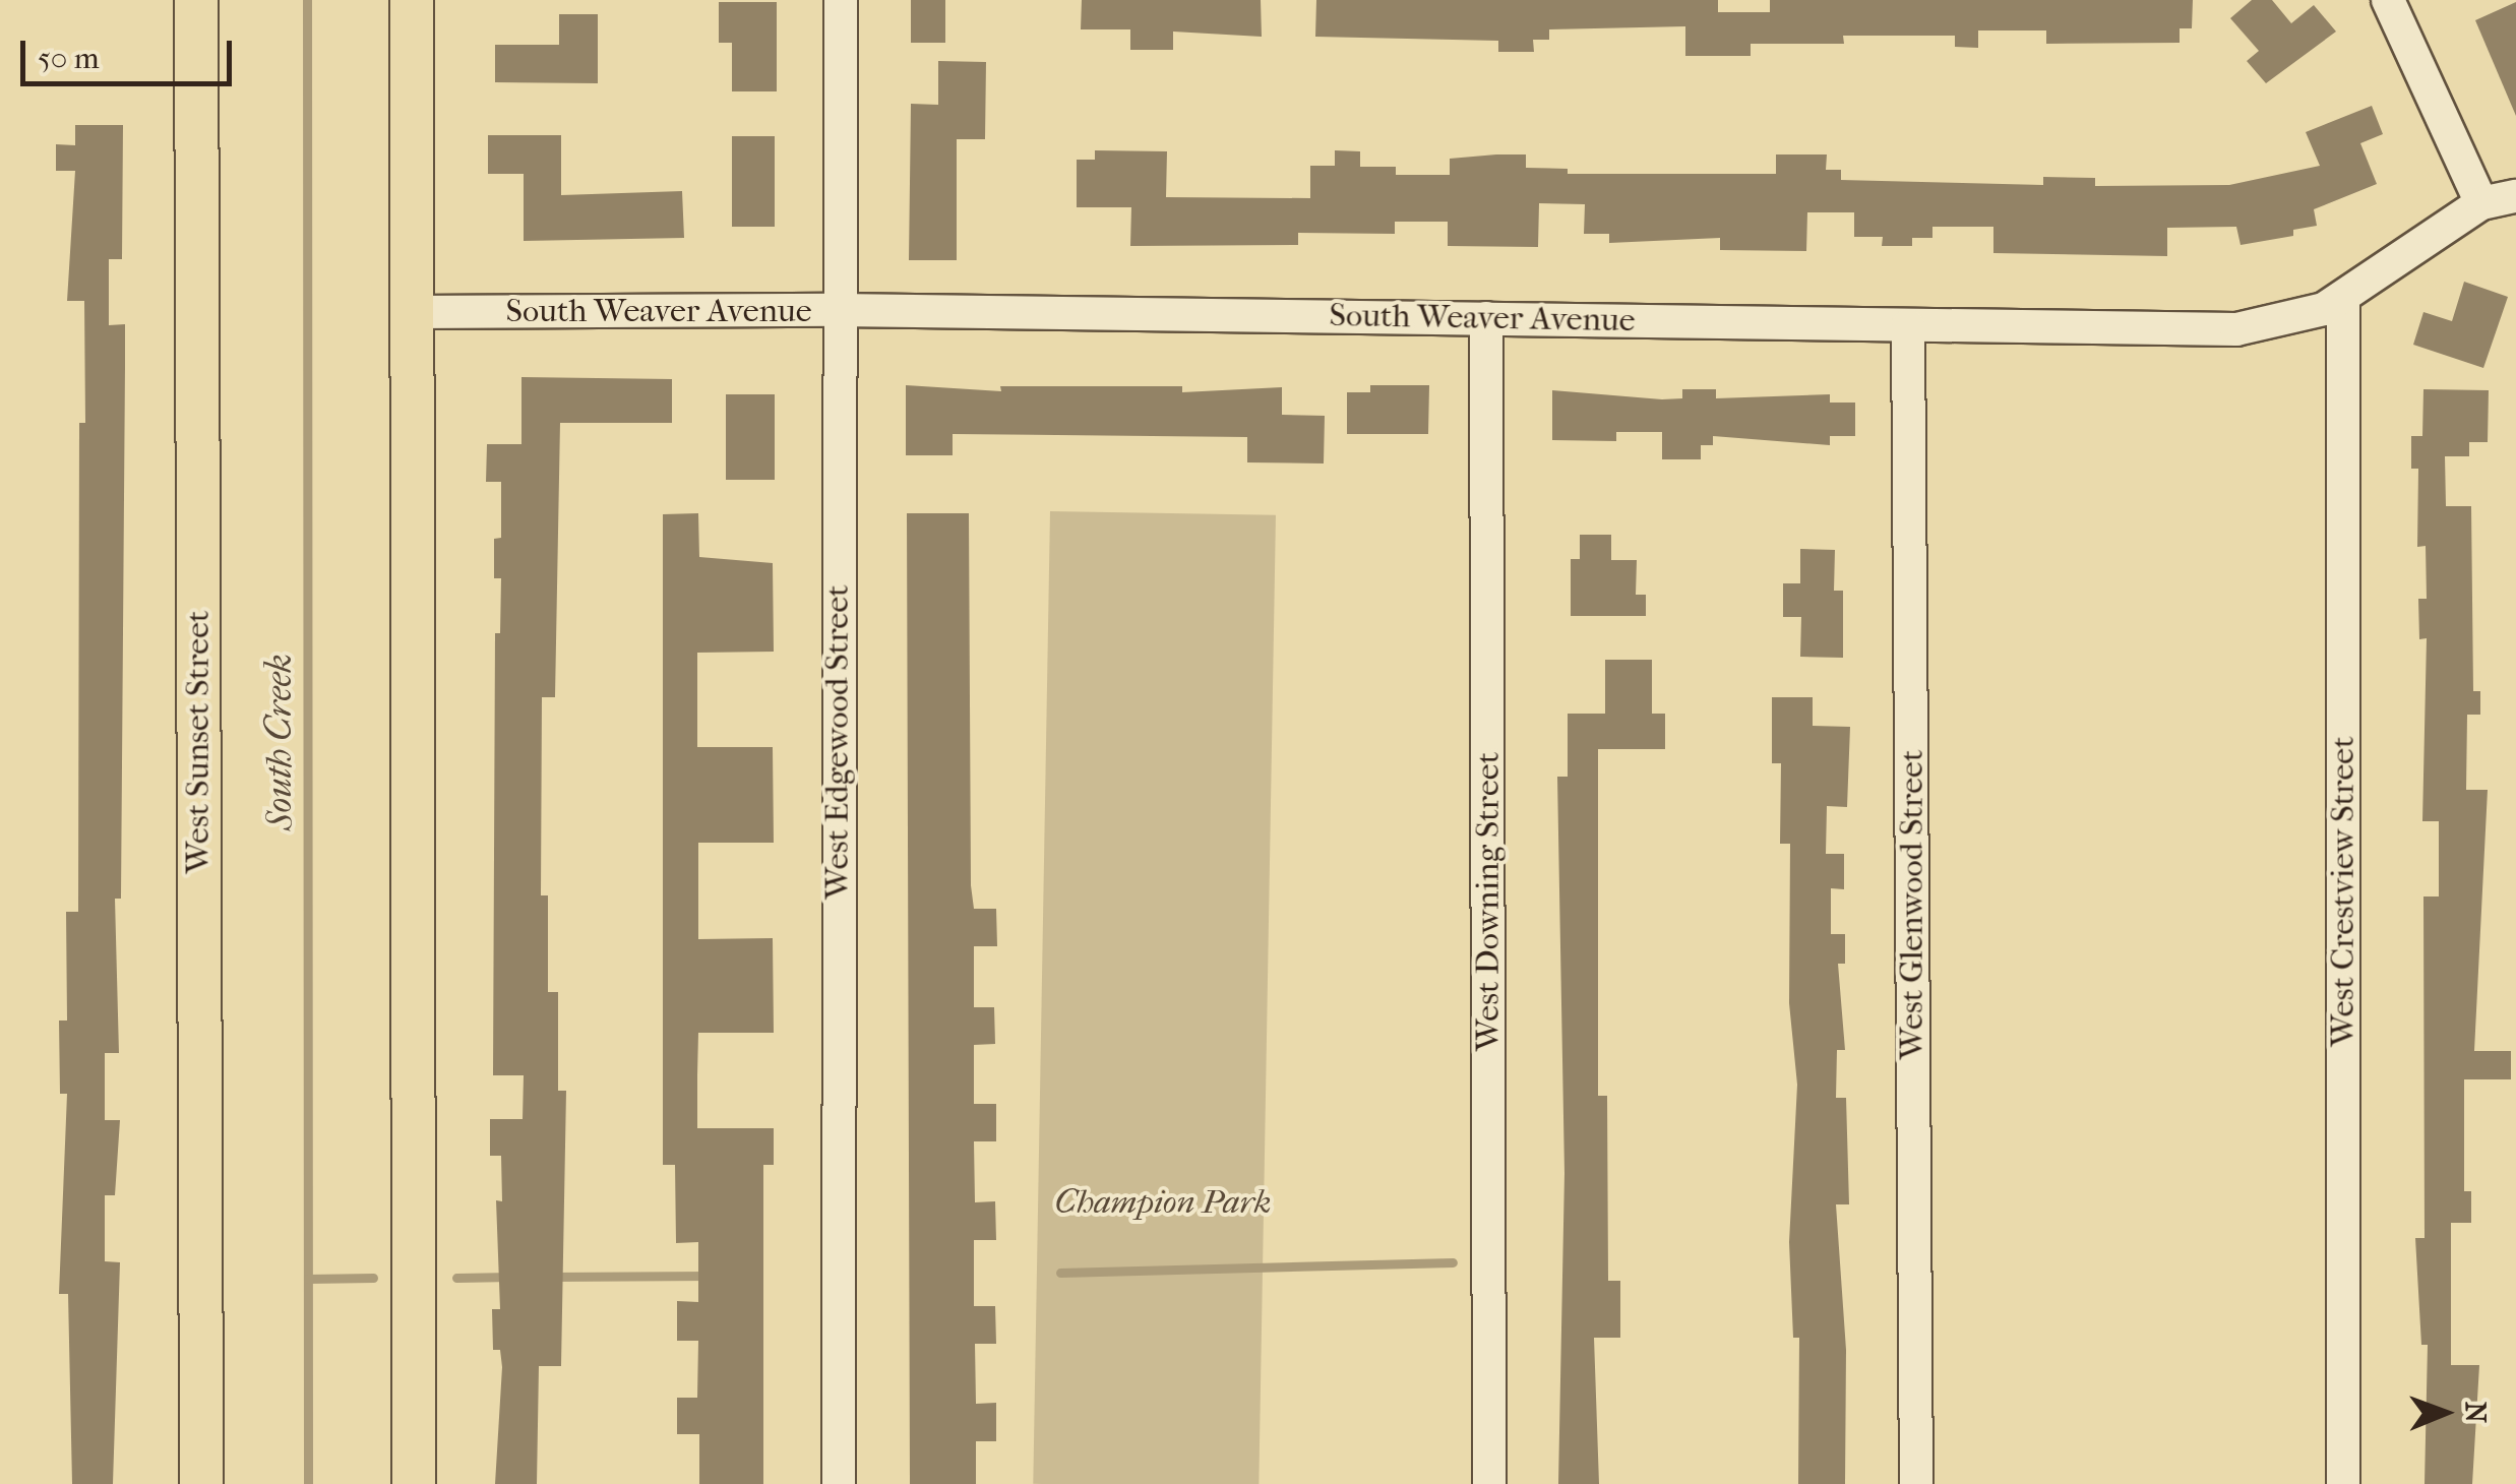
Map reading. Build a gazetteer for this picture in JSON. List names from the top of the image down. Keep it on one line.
{"streets":{"main road":["West Sunset Street"],"street":["South Weaver Avenue","West Edgewood Street","West Crestview Street","West Downing Street","West Glenwood Street"]},"crossings":[["South Weaver Avenue","West Edgewood Street"],["South Weaver Avenue","West Crestview Street"],["South Weaver Avenue","West Downing Street"],["South Weaver Avenue","West Glenwood Street"]],"water":["South Creek"],"parks":["Champion Park"],"scale_bar":"50 m","north":"right"}
